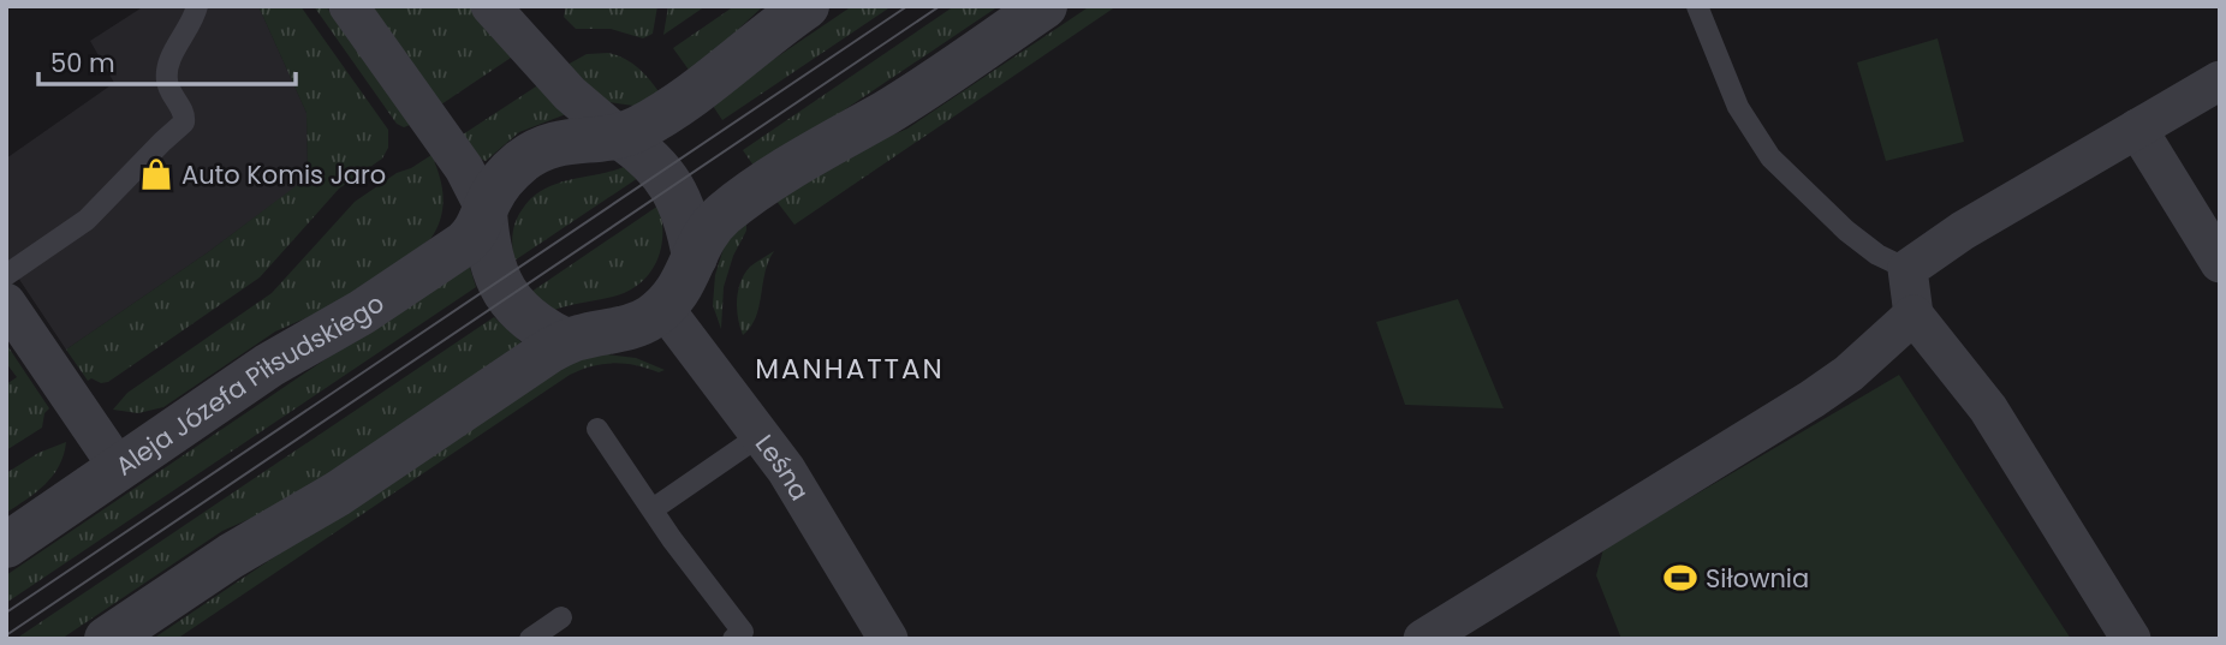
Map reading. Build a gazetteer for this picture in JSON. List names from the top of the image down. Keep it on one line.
{"streets":{"street":["Aleja Józefa Piłsudskiego","Leśna"]},"crossings":[["Aleja Józefa Piłsudskiego","Leśna"]],"districts":["MANHATTAN"],"places":{"shop":["Auto Komis Jaro"],"sports":["Siłownia"]},"scale_bar":"50 m"}
